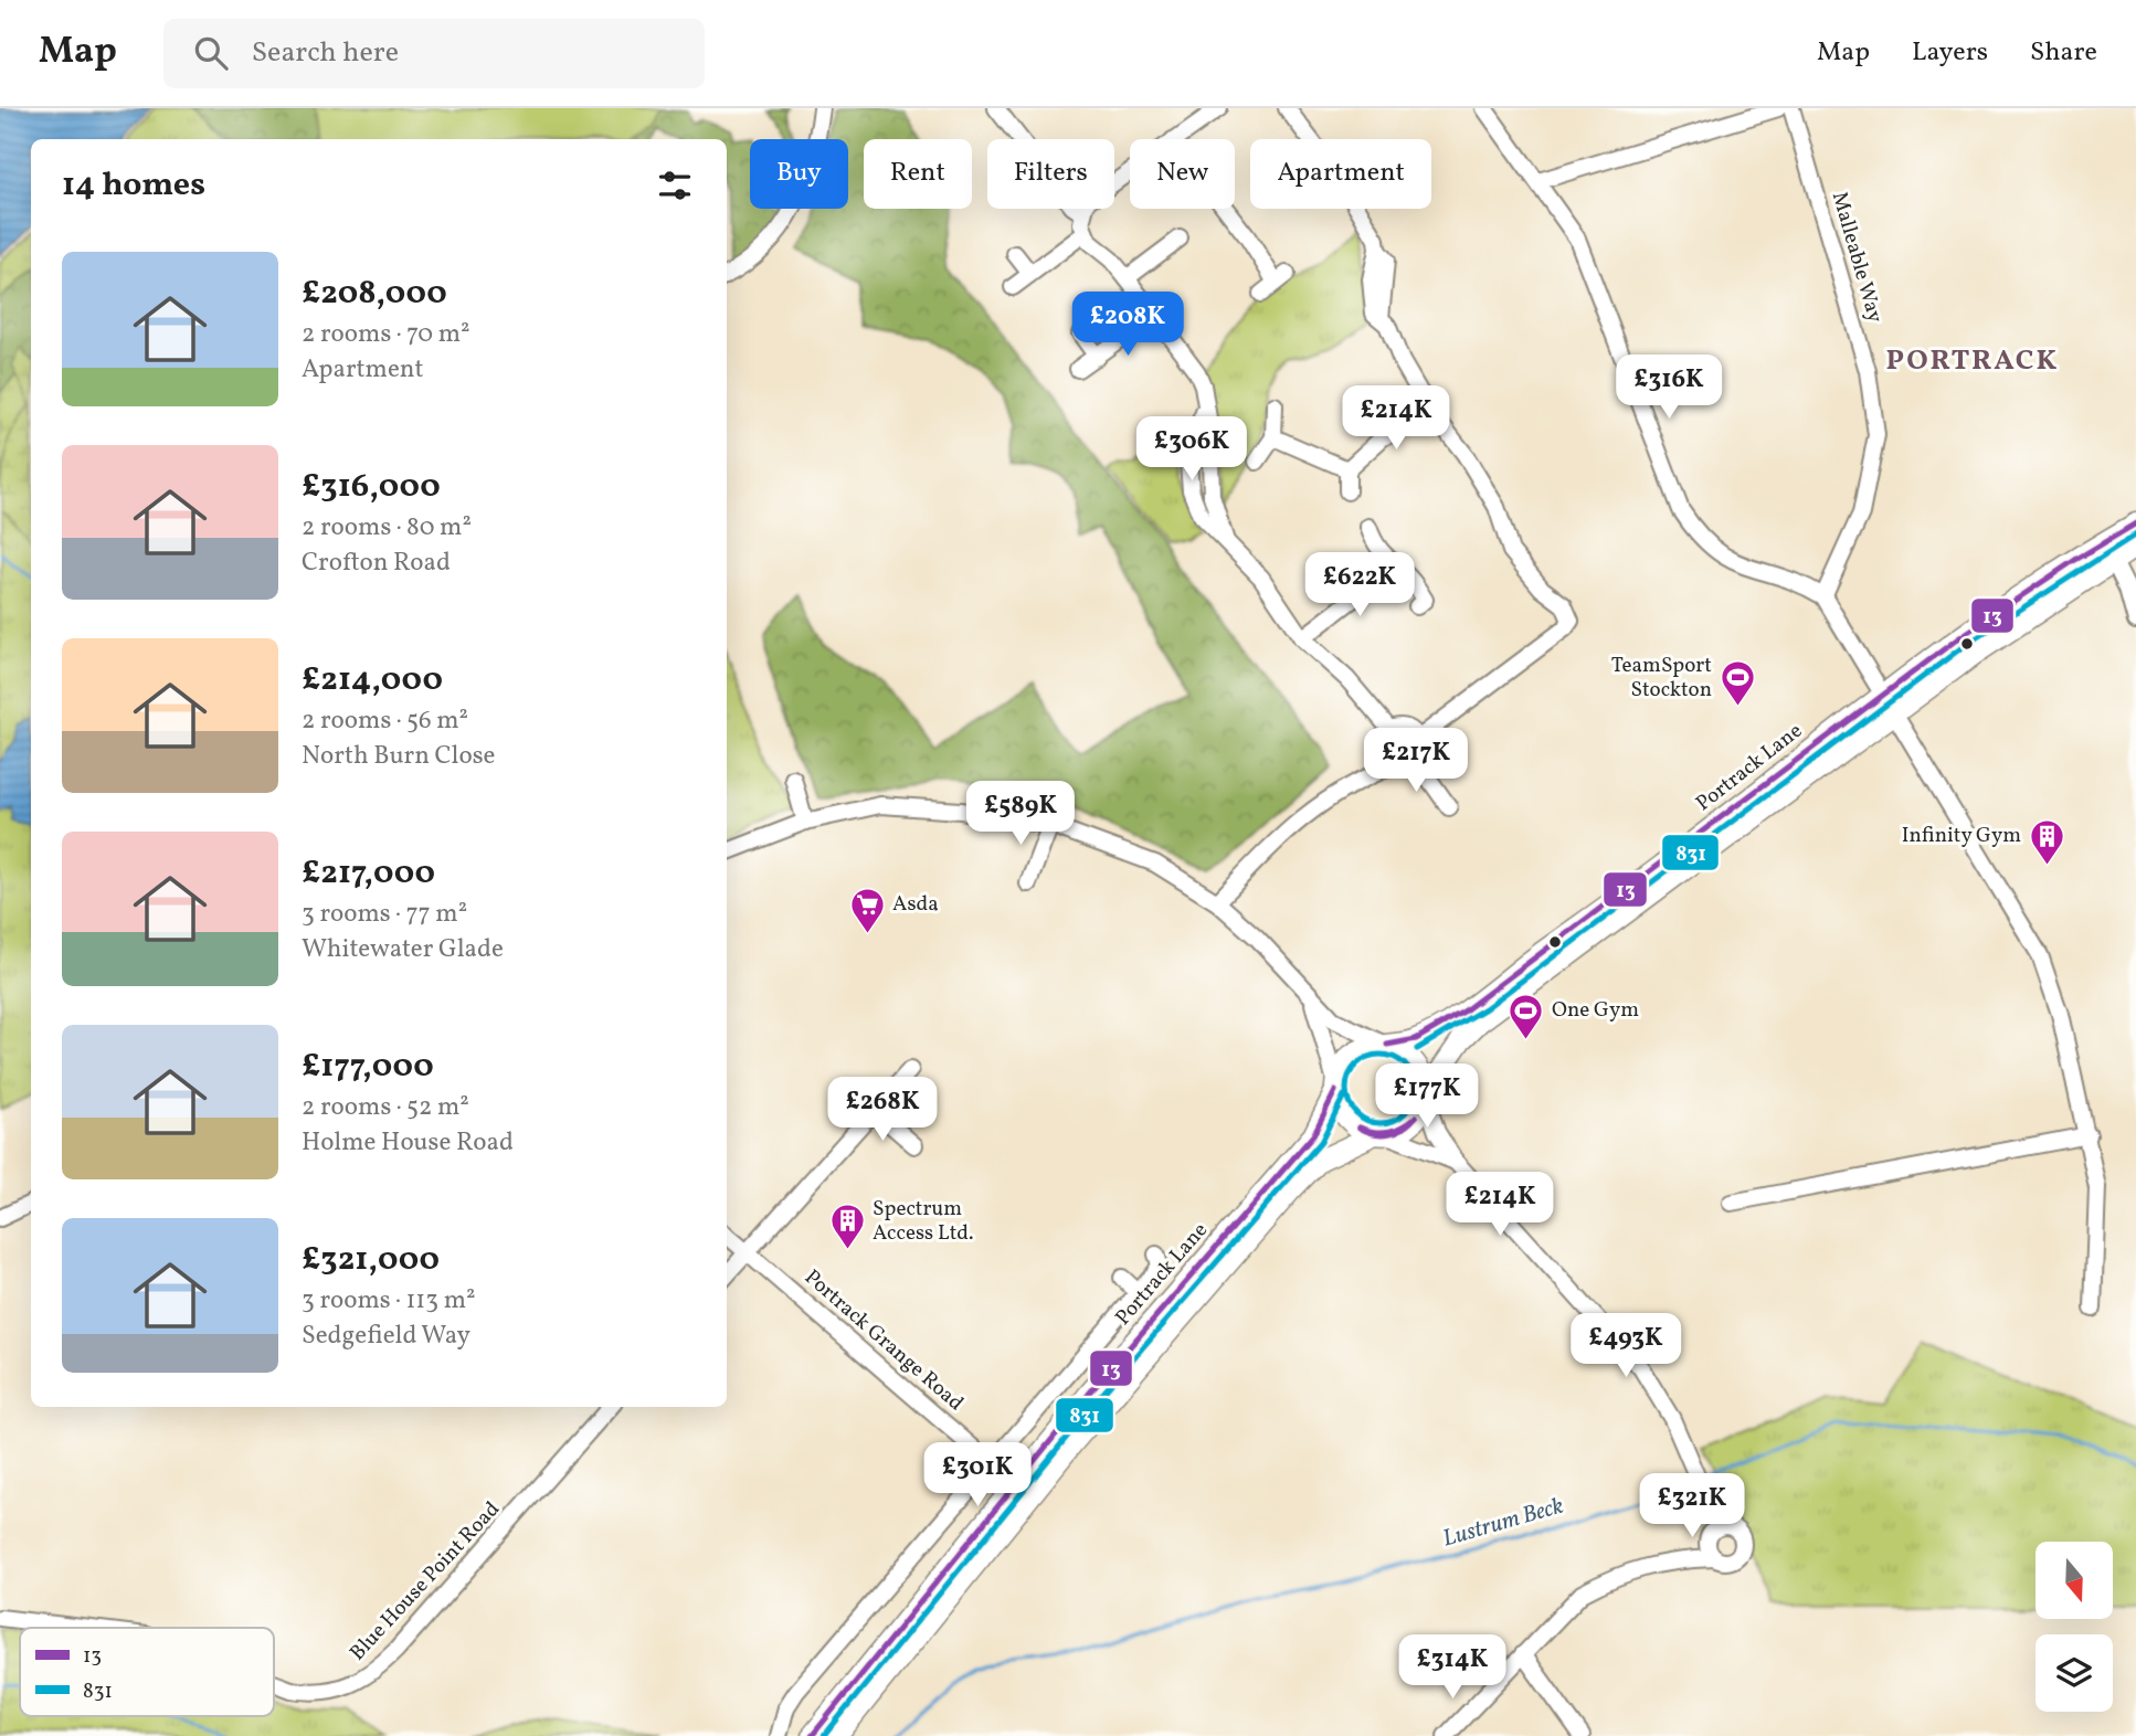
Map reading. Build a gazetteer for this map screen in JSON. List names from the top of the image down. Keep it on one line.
{"streets":{"main road":["Portrack Lane"],"street":["Malleable Way","Portrack Grange Road","Blue House Point Road"]},"crossings":[["Portrack Lane","Portrack Grange Road"]],"districts":["PORTRACK"],"water":["Lustrum Beck"],"places":{"sports":["TeamSport Stockton","One Gym"],"building":["Infinity Gym","Spectrum Access Ltd."],"supermarket":["Asda"]},"lines":["transit line 13","transit line 831"],"legend":["13","831"],"north":"bottom","page":{"header":"Map","search":"Search here","nav":["Map","Layers","Share"],"chip":["Buy","Rent","Filters","New","Apartment"],"heading":"14 homes","list":[{"name":"£208,000","note":"2 rooms · 70 m² · Apartment"},{"name":"£316,000","note":"2 rooms · 80 m² · Crofton Road"},{"name":"£214,000","note":"2 rooms · 56 m² · North Burn Close"},{"name":"£217,000","note":"3 rooms · 77 m² · Whitewater Glade"},{"name":"£177,000","note":"2 rooms · 52 m² · Holme House Road"},{"name":"£321,000","note":"3 rooms · 113 m² · Sedgefield Way"}],"price":["£208K","£316K","£214K","£306K","£622K","£217K","£589K","£177K","£268K","£214K","£493K","£301K","£321K","£314K"]}}
